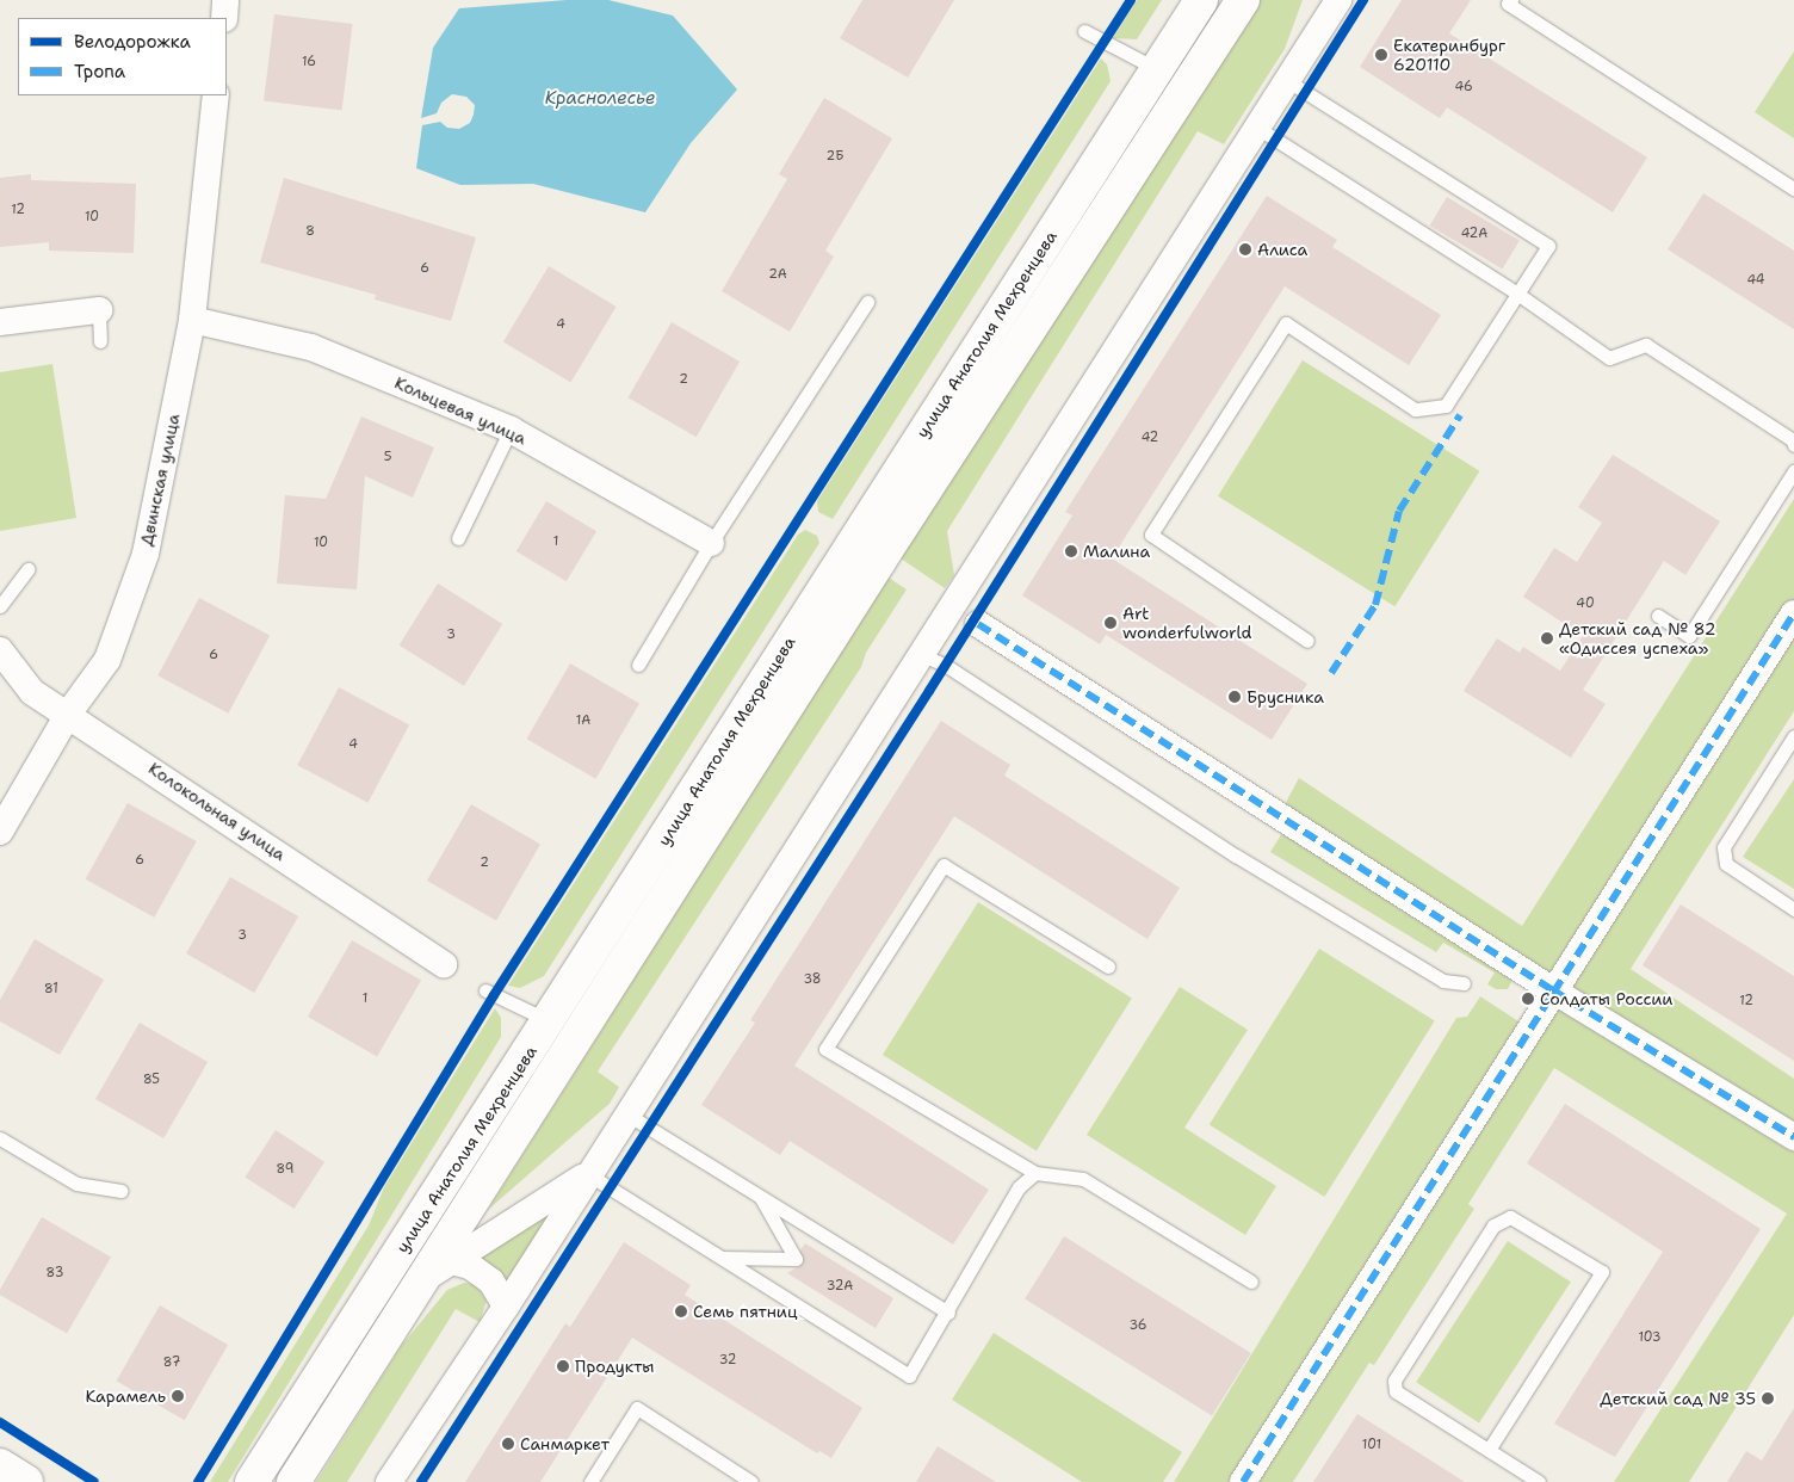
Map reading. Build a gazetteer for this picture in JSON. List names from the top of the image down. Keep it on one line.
{"streets":{"street":["улица Анатолия Мехренцева","Кольцевая улица","Двинская улица","Колокольная улица"]},"crossings":[["Кольцевая улица","Двинская улица"],["Двинская улица","Колокольная улица"]],"water":["Краснолесье"],"places":["Екатеринбург 620110","Алиса","Малина","Art wonderfulworld","Детский сад № 82 «Одиссея успеха»","Брусника","Солдаты России","Семь пятниц","Продукты","Карамель","Детский сад № 35","Санмаркет"],"house_numbers":["16","46","2Б","12","10","8","42А","6","2А","44","4","2","42","5","1","10","40","3","6","1А","4","6","2","3","38","81","1","12","85","89","83","32А","36","103","32","87","101"],"legend":["Велодорожка","Тропа"]}
